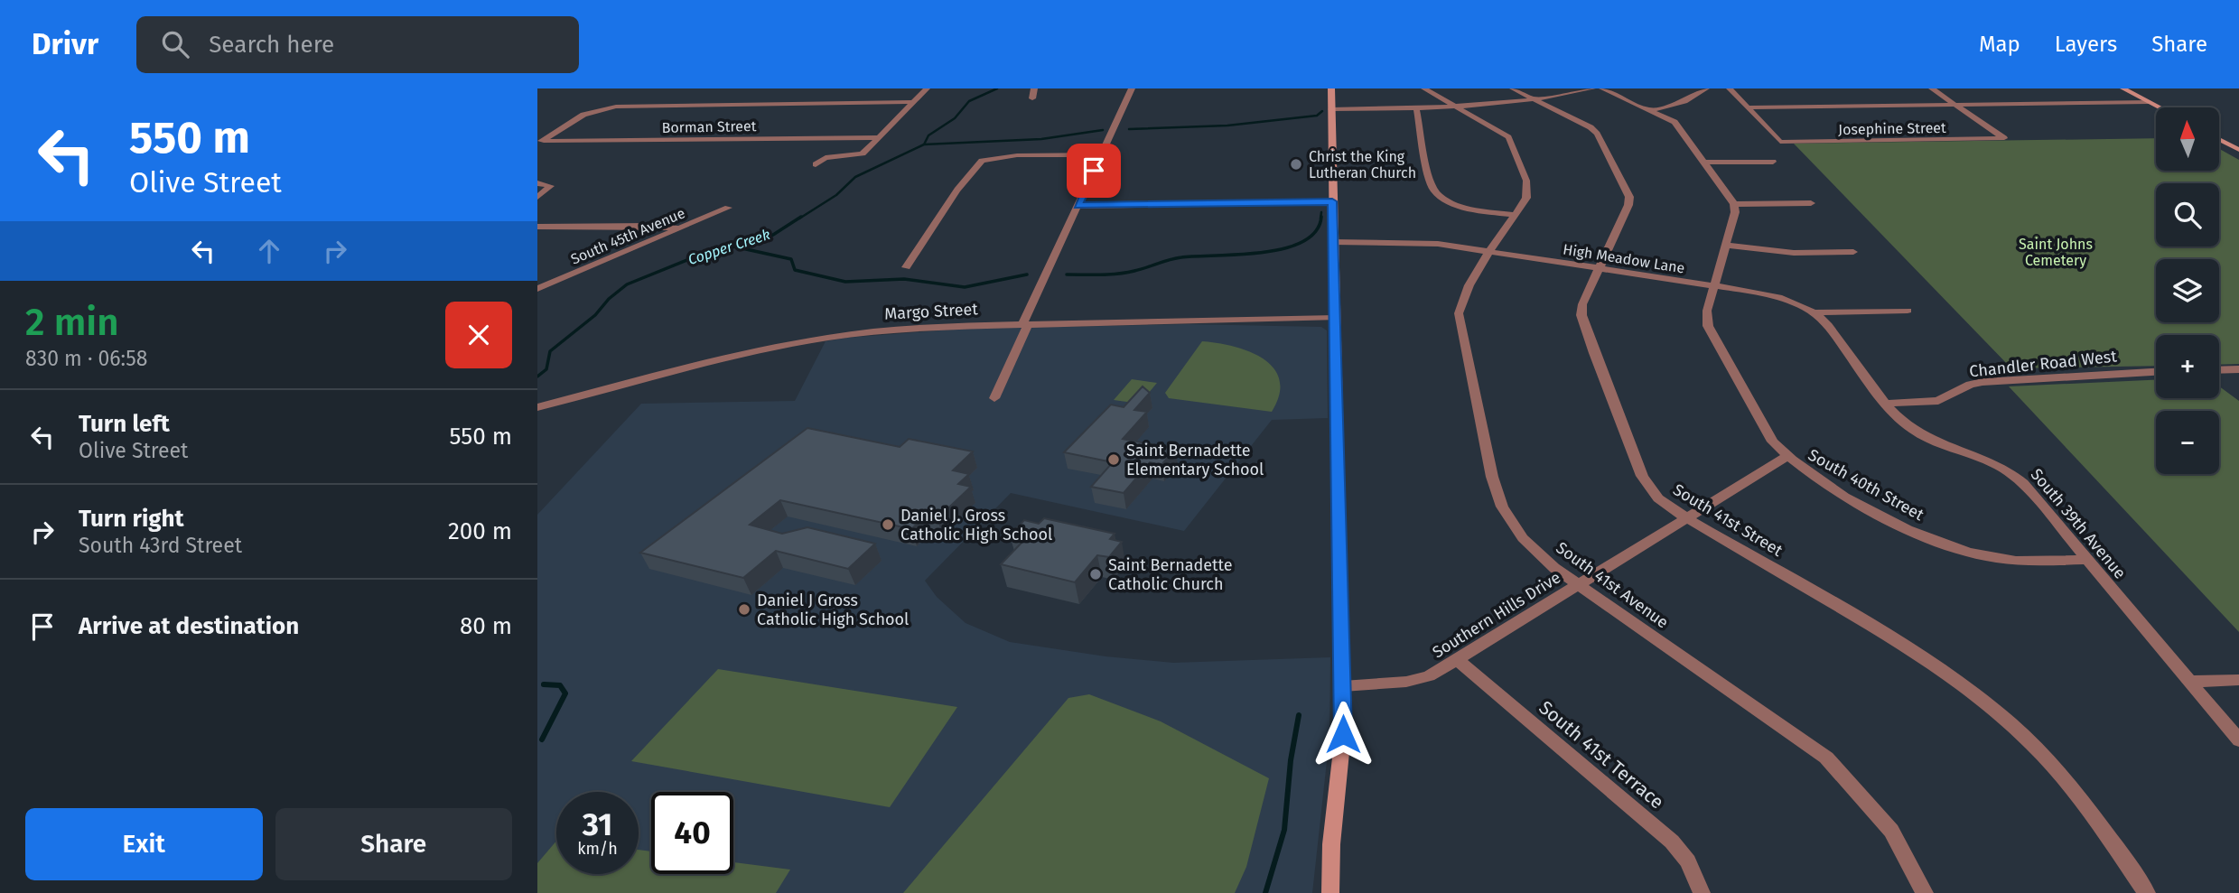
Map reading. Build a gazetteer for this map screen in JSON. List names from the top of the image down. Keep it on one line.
{"streets":{"street":["Borman Street","Josephine Street","South 45th Avenue","High Meadow Lane","Margo Street","Chandler Road West","South 40th Street","South 41st Street","South 39th Avenue","South 41st Avenue","Southern Hills Drive","South 41st Terrace"]},"crossings":[["High Meadow Lane","South 40th Street"],["High Meadow Lane","South 41st Street"],["High Meadow Lane","South 39th Avenue"],["High Meadow Lane","South 41st Avenue"],["Chandler Road West","South 39th Avenue"],["South 40th Street","South 39th Avenue"],["South 40th Street","Southern Hills Drive"],["South 41st Street","Southern Hills Drive"],["South 41st Avenue","Southern Hills Drive"],["Southern Hills Drive","South 41st Terrace"]],"water":["Copper Creek"],"parks":["Saint Johns Cemetery"],"places":["Christ the King Lutheran Church","Saint Bernadette Elementary School","Daniel J. Gross Catholic High School","Saint Bernadette Catholic Church","Daniel J Gross Catholic High School"],"north":"top","page":{"header":"Drivr","search":"Search here","nav":["Map","Layers","Share"],"turn":["550 m","Olive Street"],"map_buttons":["+","−"],"heading":["2 min","830 m · 06:58"],"list":[{"name":"Turn left","note":"Olive Street","value":"550 m"},{"name":"Turn right","note":"South 43rd Street","value":"200 m"},{"name":"Arrive at destination","value":"80 m"}],"speed":"31 km/h","limit":"40","buttons":["Exit","Share"]}}
